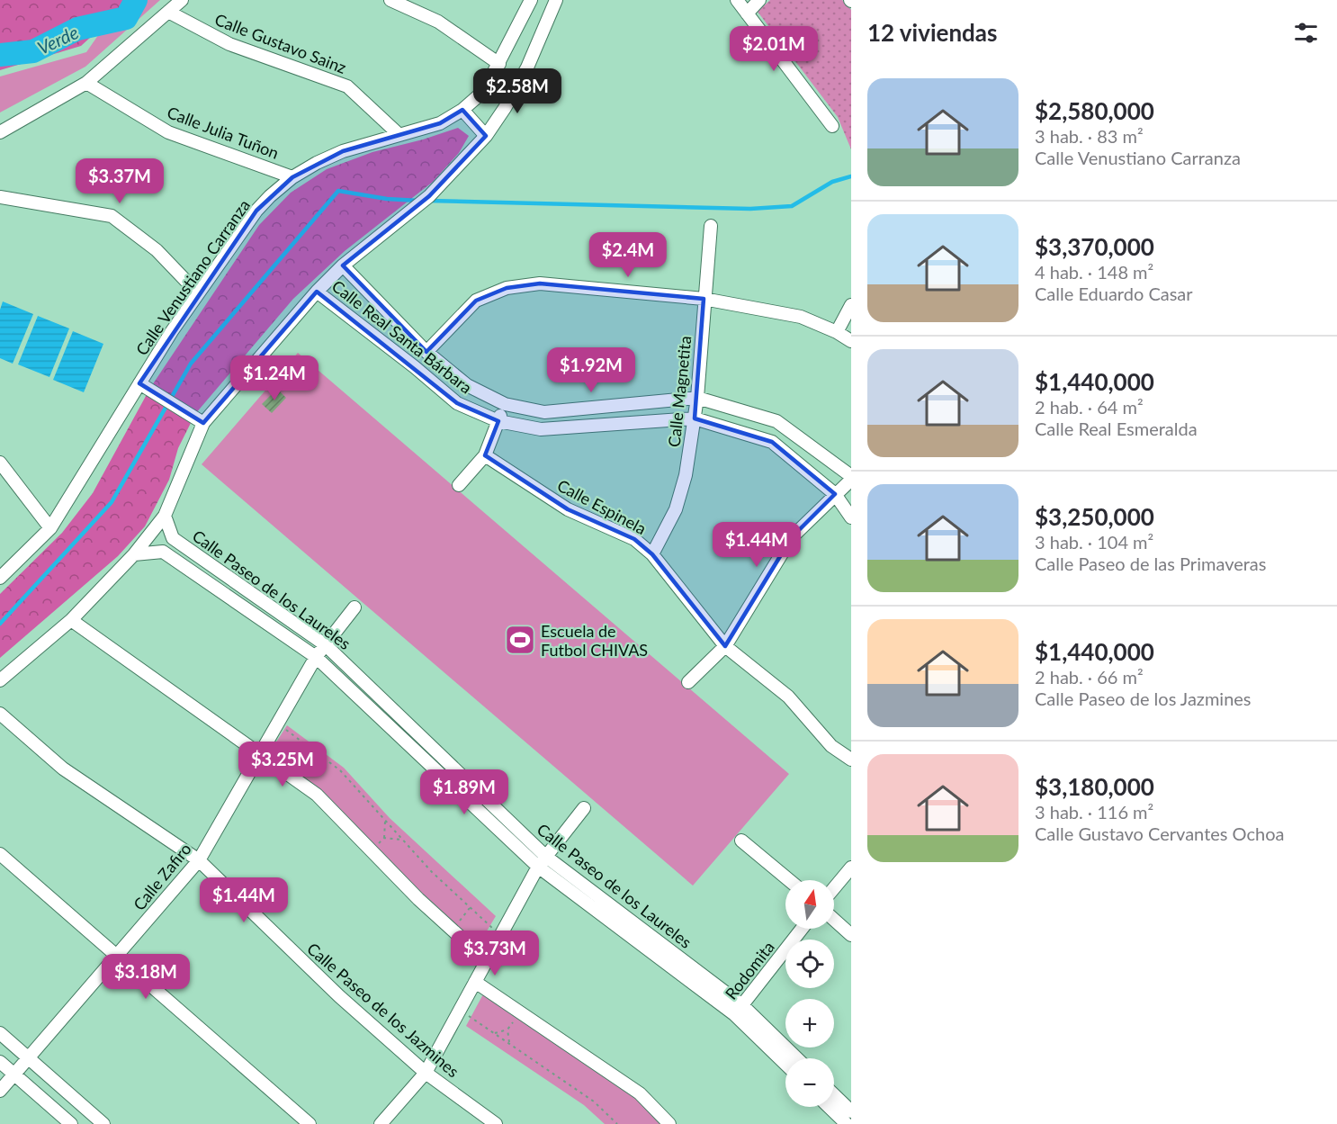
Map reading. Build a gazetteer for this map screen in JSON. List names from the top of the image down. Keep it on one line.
{"streets":{"street":["Calle Gustavo Sainz","Calle Julia Tuñon","Calle Venustiano Carranza","Calle Real Santa Bárbara","Calle Magnetita","Calle Espinela","Calle Paseo de los Laureles","Calle Zafiro","Rodomita","Calle Paseo de los Jazmines"]},"crossings":[["Calle Gustavo Sainz","Calle Venustiano Carranza"],["Calle Julia Tuñon","Calle Venustiano Carranza"],["Calle Real Santa Bárbara","Calle Magnetita"],["Calle Magnetita","Calle Espinela"],["Calle Paseo de los Laureles","Calle Zafiro"],["Calle Paseo de los Laureles","Rodomita"],["Calle Zafiro","Calle Paseo de los Jazmines"]],"water":["Verde"],"places":{"sports":["Escuela de Futbol CHIVAS"]},"north":"top","page":{"heading":"12 viviendas","price":["$2.01M","$2.58M","$3.37M","$2.4M","$1.92M","$1.24M","$1.44M","$3.25M","$1.89M","$1.44M","$3.73M","$3.18M"],"list":[{"name":"$2,580,000","note":"3 hab. · 83 m² · Calle Venustiano Carranza"},{"name":"$3,370,000","note":"4 hab. · 148 m² · Calle Eduardo Casar"},{"name":"$1,440,000","note":"2 hab. · 64 m² · Calle Real Esmeralda"},{"name":"$3,250,000","note":"3 hab. · 104 m² · Calle Paseo de las Primaveras"},{"name":"$1,440,000","note":"2 hab. · 66 m² · Calle Paseo de los Jazmines"},{"name":"$3,180,000","note":"3 hab. · 116 m² · Calle Gustavo Cervantes Ochoa"}],"map_buttons":["+","−"]}}
